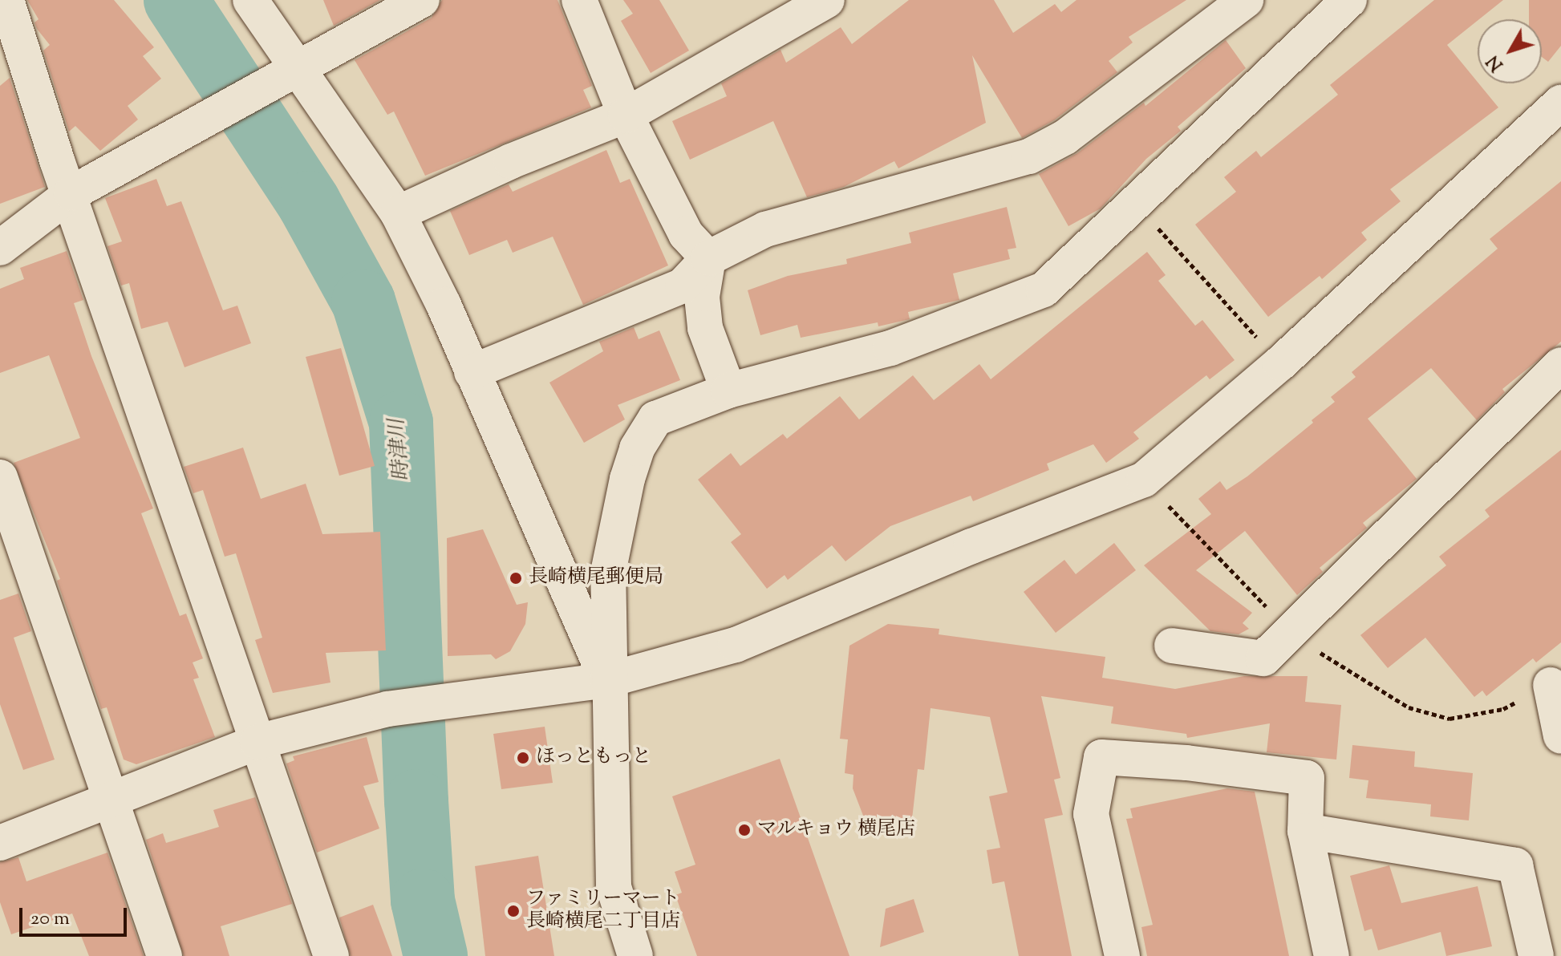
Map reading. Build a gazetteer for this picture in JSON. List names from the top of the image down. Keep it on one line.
{"water":["時津川"],"places":["長崎横尾郵便局","ほっともっと","マルキョウ 横尾店","ファミリーマート 長崎横尾二丁目店"],"scale_bar":"20 m","north":"bottom left"}
